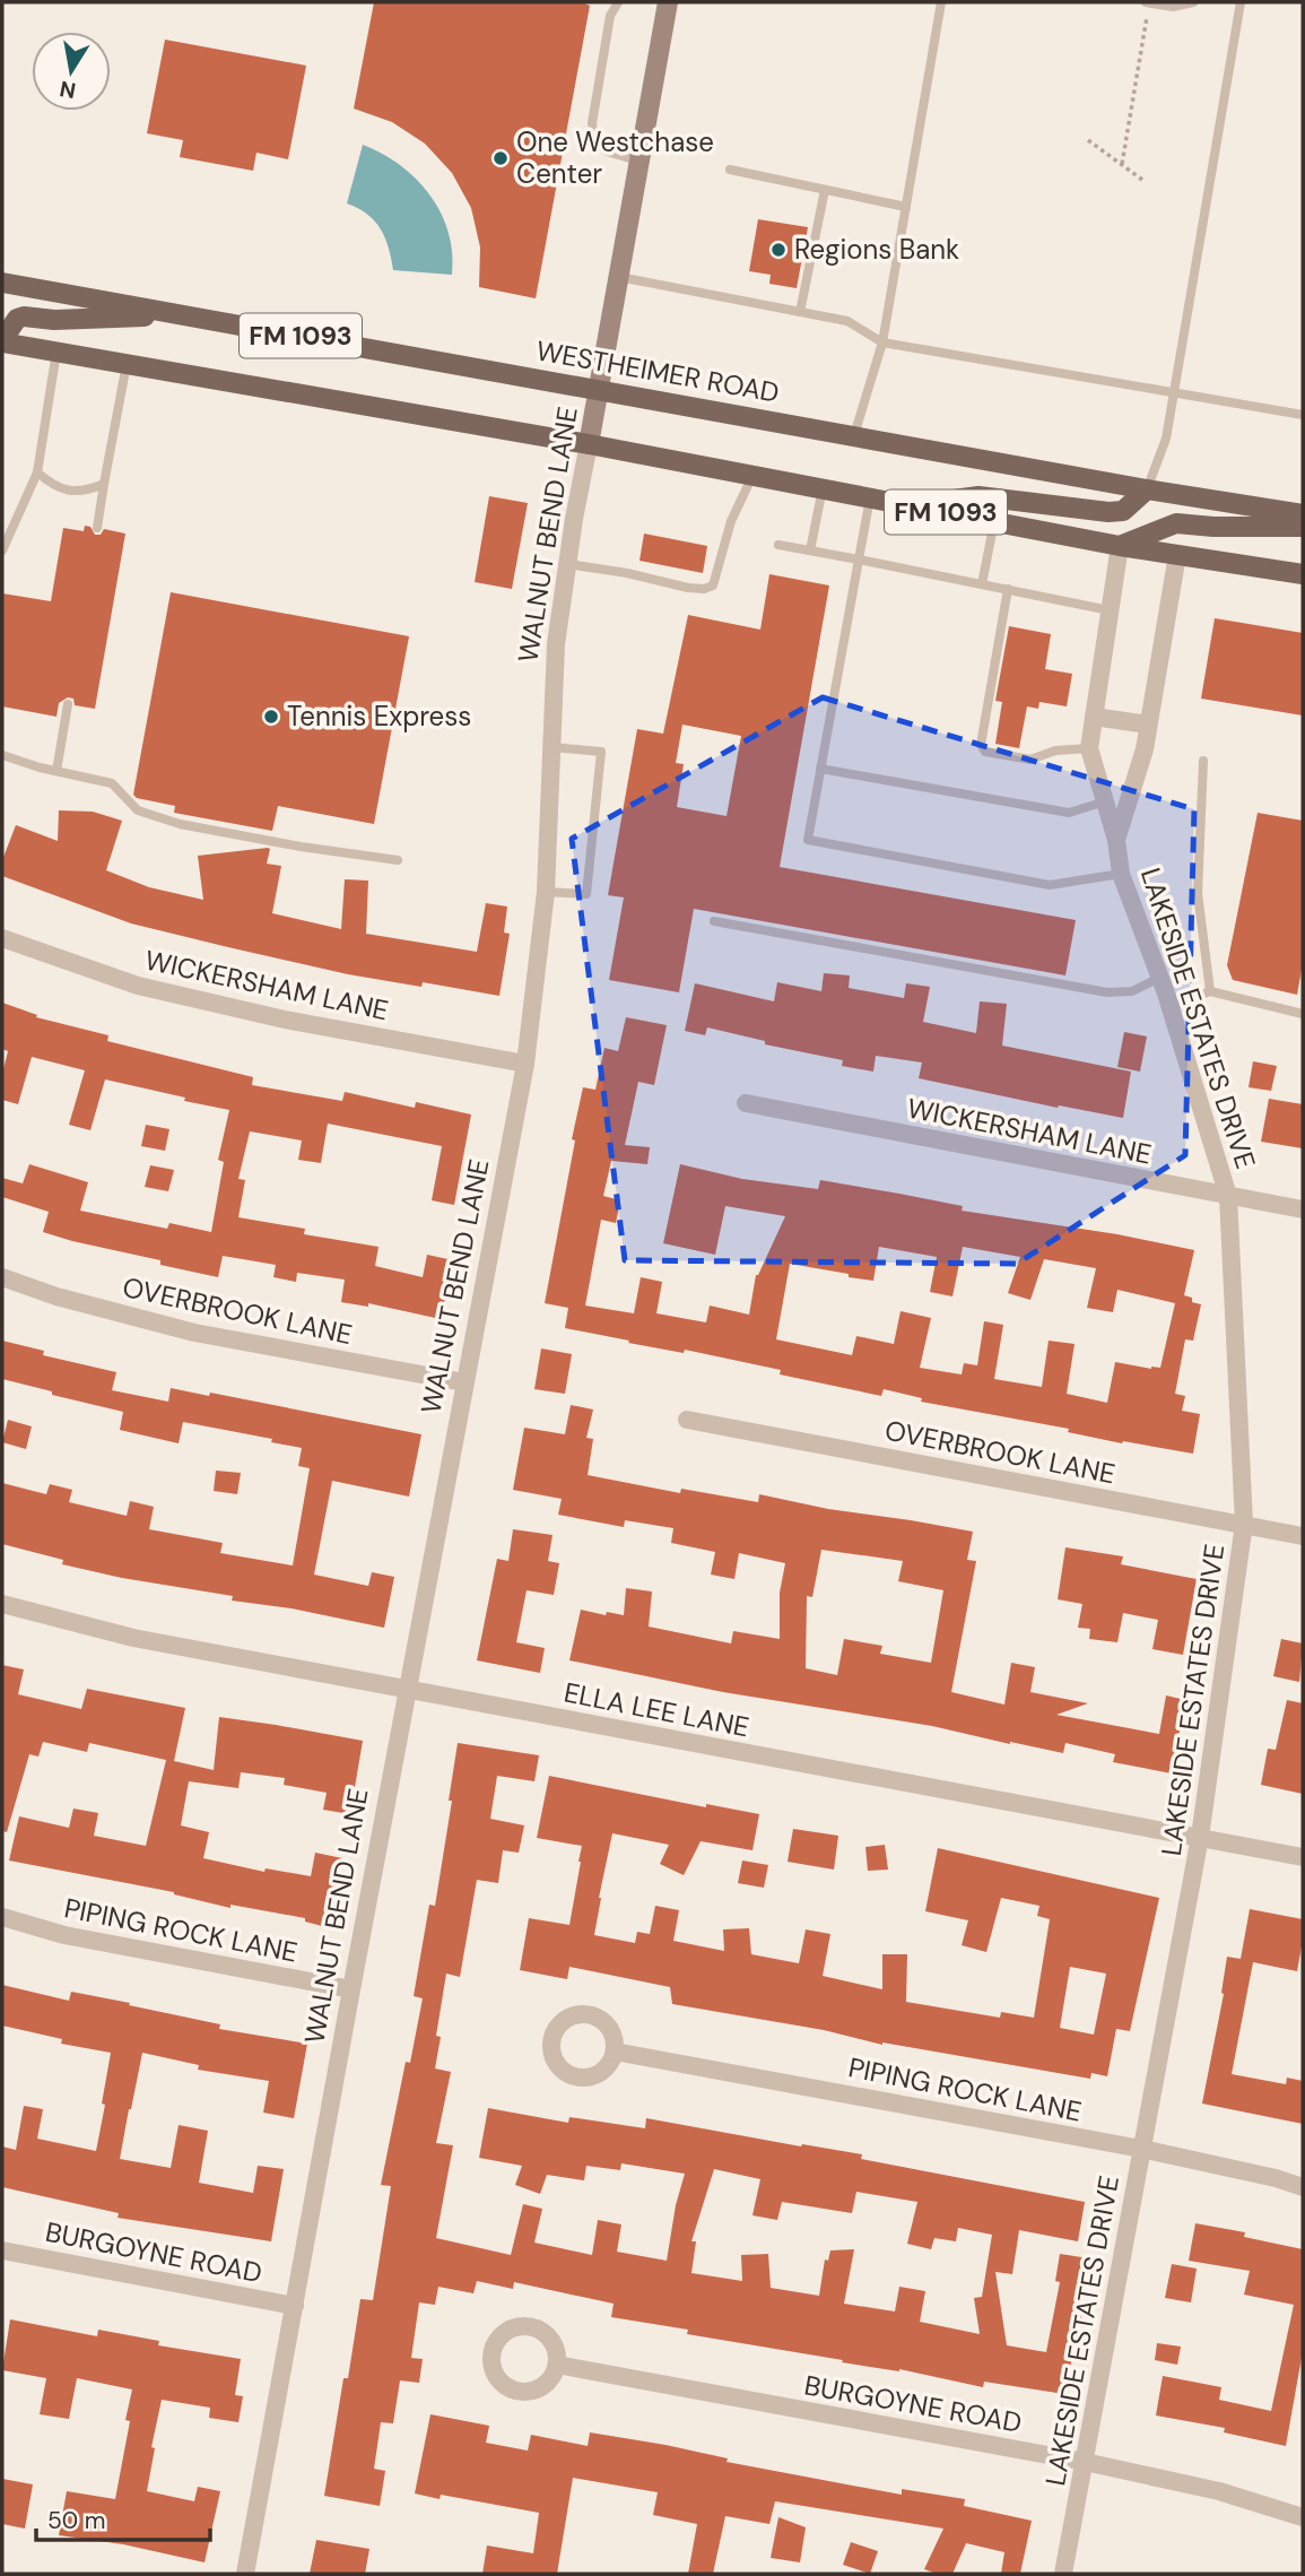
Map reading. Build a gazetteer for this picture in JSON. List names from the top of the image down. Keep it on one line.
{"streets":{"main road":["FM 1093","WESTHEIMER ROAD"],"street":["WALNUT BEND LANE","WICKERSHAM LANE","LAKESIDE ESTATES DRIVE","OVERBROOK LANE","ELLA LEE LANE","PIPING ROCK LANE","BURGOYNE ROAD"]},"crossings":[["FM 1093","WALNUT BEND LANE"],["FM 1093","LAKESIDE ESTATES DRIVE"],["WESTHEIMER ROAD","WALNUT BEND LANE"],["WALNUT BEND LANE","WICKERSHAM LANE"],["WALNUT BEND LANE","OVERBROOK LANE"],["WALNUT BEND LANE","ELLA LEE LANE"],["WALNUT BEND LANE","PIPING ROCK LANE"],["WALNUT BEND LANE","BURGOYNE ROAD"],["WICKERSHAM LANE","LAKESIDE ESTATES DRIVE"],["LAKESIDE ESTATES DRIVE","OVERBROOK LANE"],["LAKESIDE ESTATES DRIVE","ELLA LEE LANE"],["LAKESIDE ESTATES DRIVE","PIPING ROCK LANE"],["LAKESIDE ESTATES DRIVE","BURGOYNE ROAD"]],"places":["One Westchase Center","Regions Bank","Tennis Express"],"scale_bar":"50 m","north":"bottom"}
